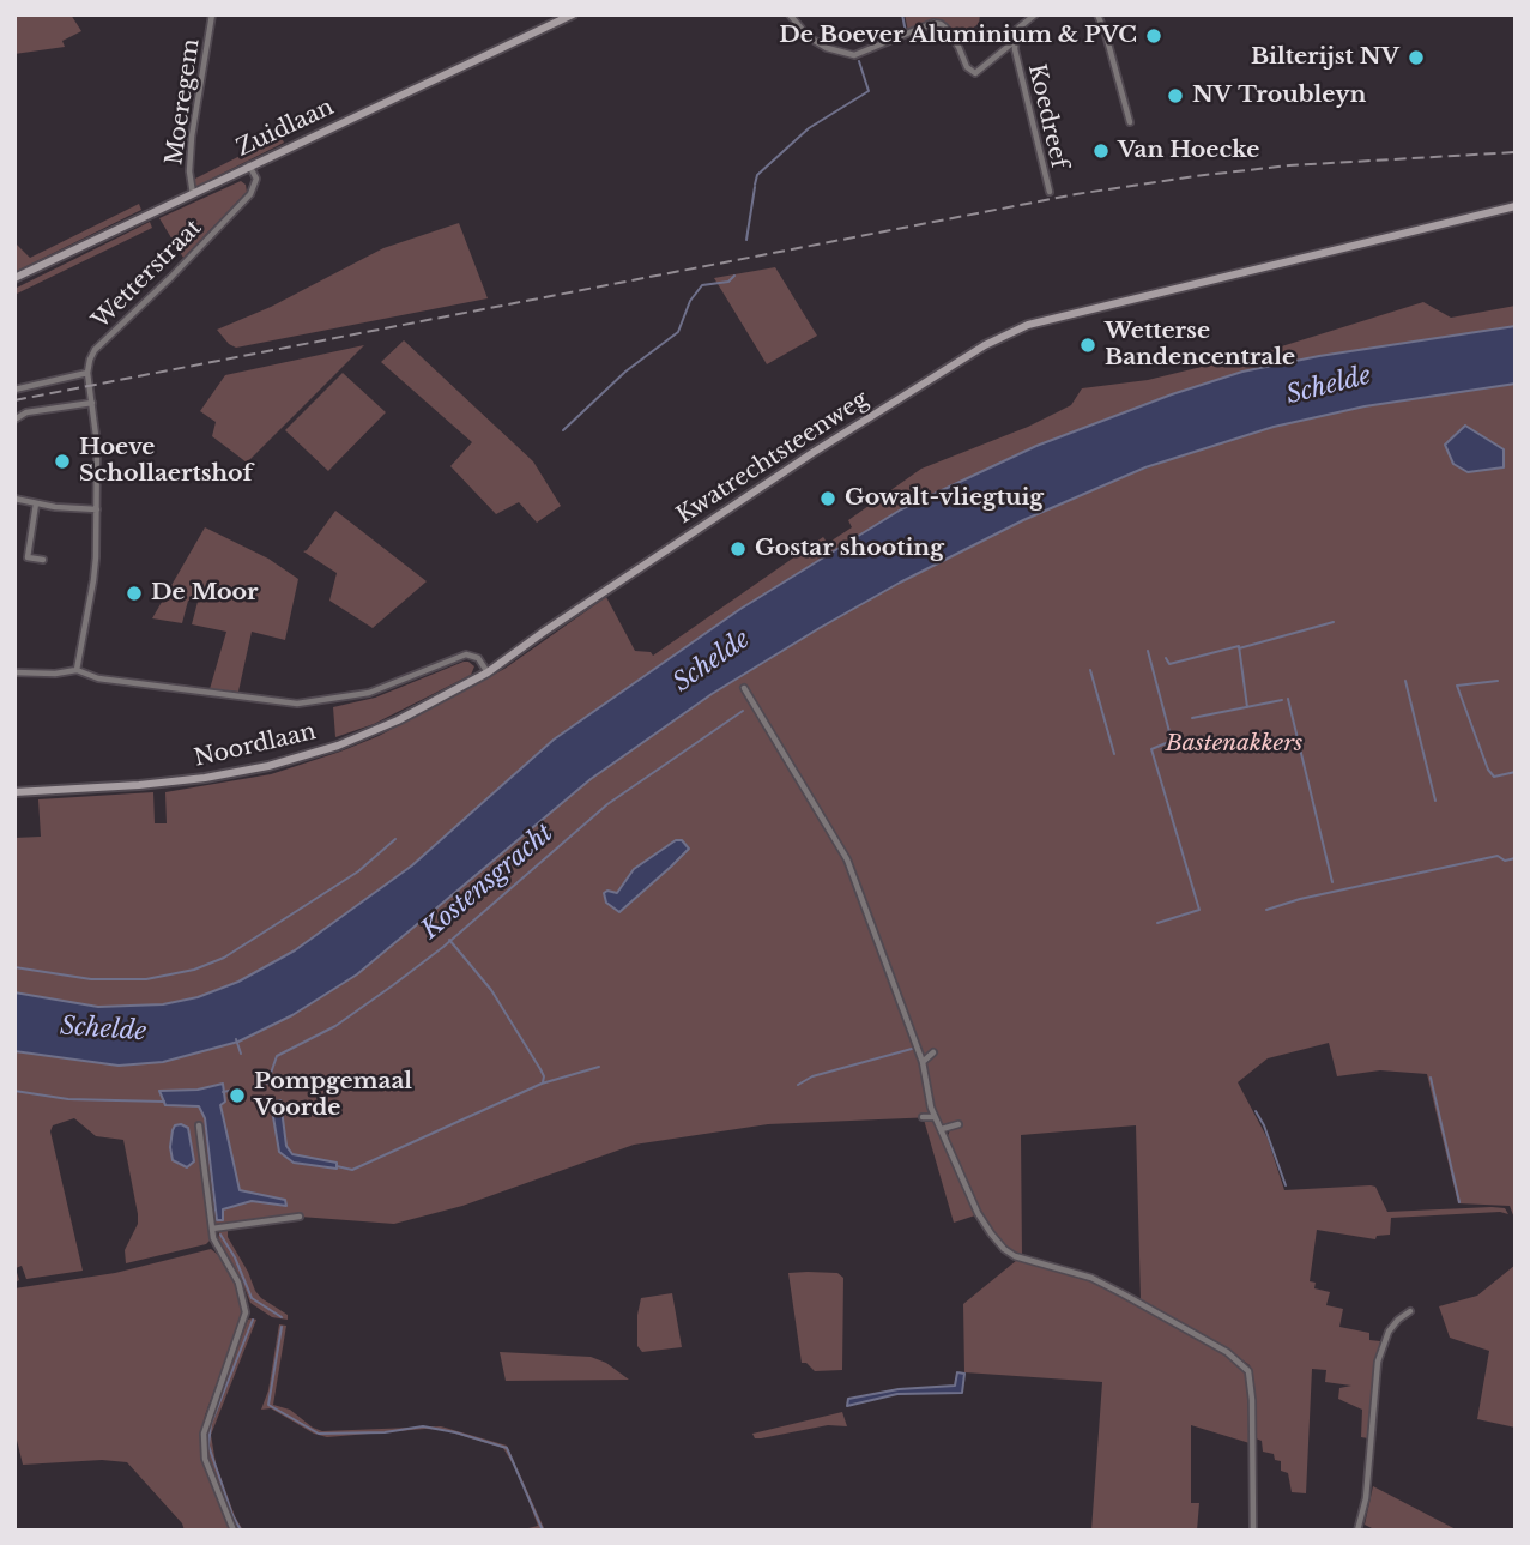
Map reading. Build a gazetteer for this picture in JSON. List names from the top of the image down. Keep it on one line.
{"streets":{"street":["Moeregem","Koedreef","Zuidlaan","Wetterstraat","Kwatrechtsteenweg","Noordlaan"]},"crossings":[["Moeregem","Zuidlaan"],["Zuidlaan","Wetterstraat"],["Kwatrechtsteenweg","Noordlaan"]],"water":["Schelde","Kostensgracht"],"parks":["Bastenakkers"],"places":["De Boever Aluminium & PVC","Bilterijst NV","NV Troubleyn","Van Hoecke","Wetterse Bandencentrale","Hoeve Schollaertshof","Gowalt-vliegtuig","Gostar shooting","De Moor","Pompgemaal Voorde"]}
